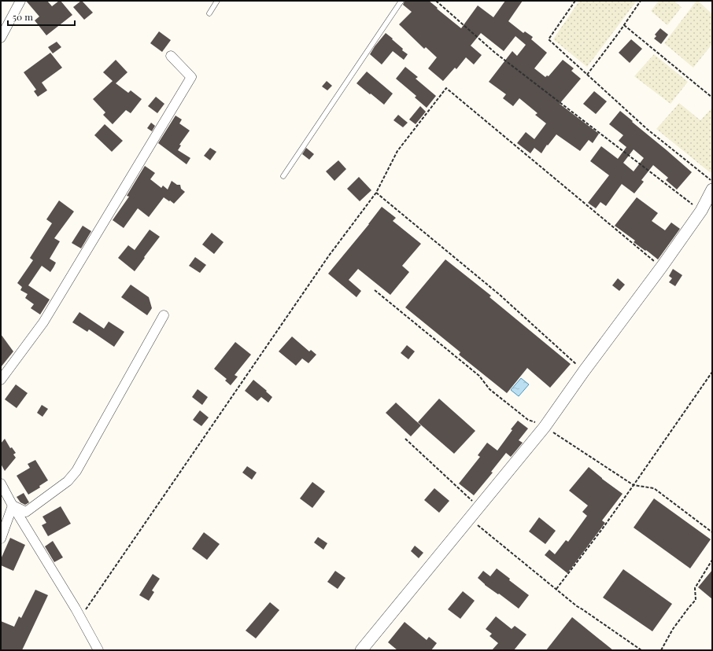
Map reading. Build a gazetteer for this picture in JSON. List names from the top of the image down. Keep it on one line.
{"scale_bar":"50 m"}
